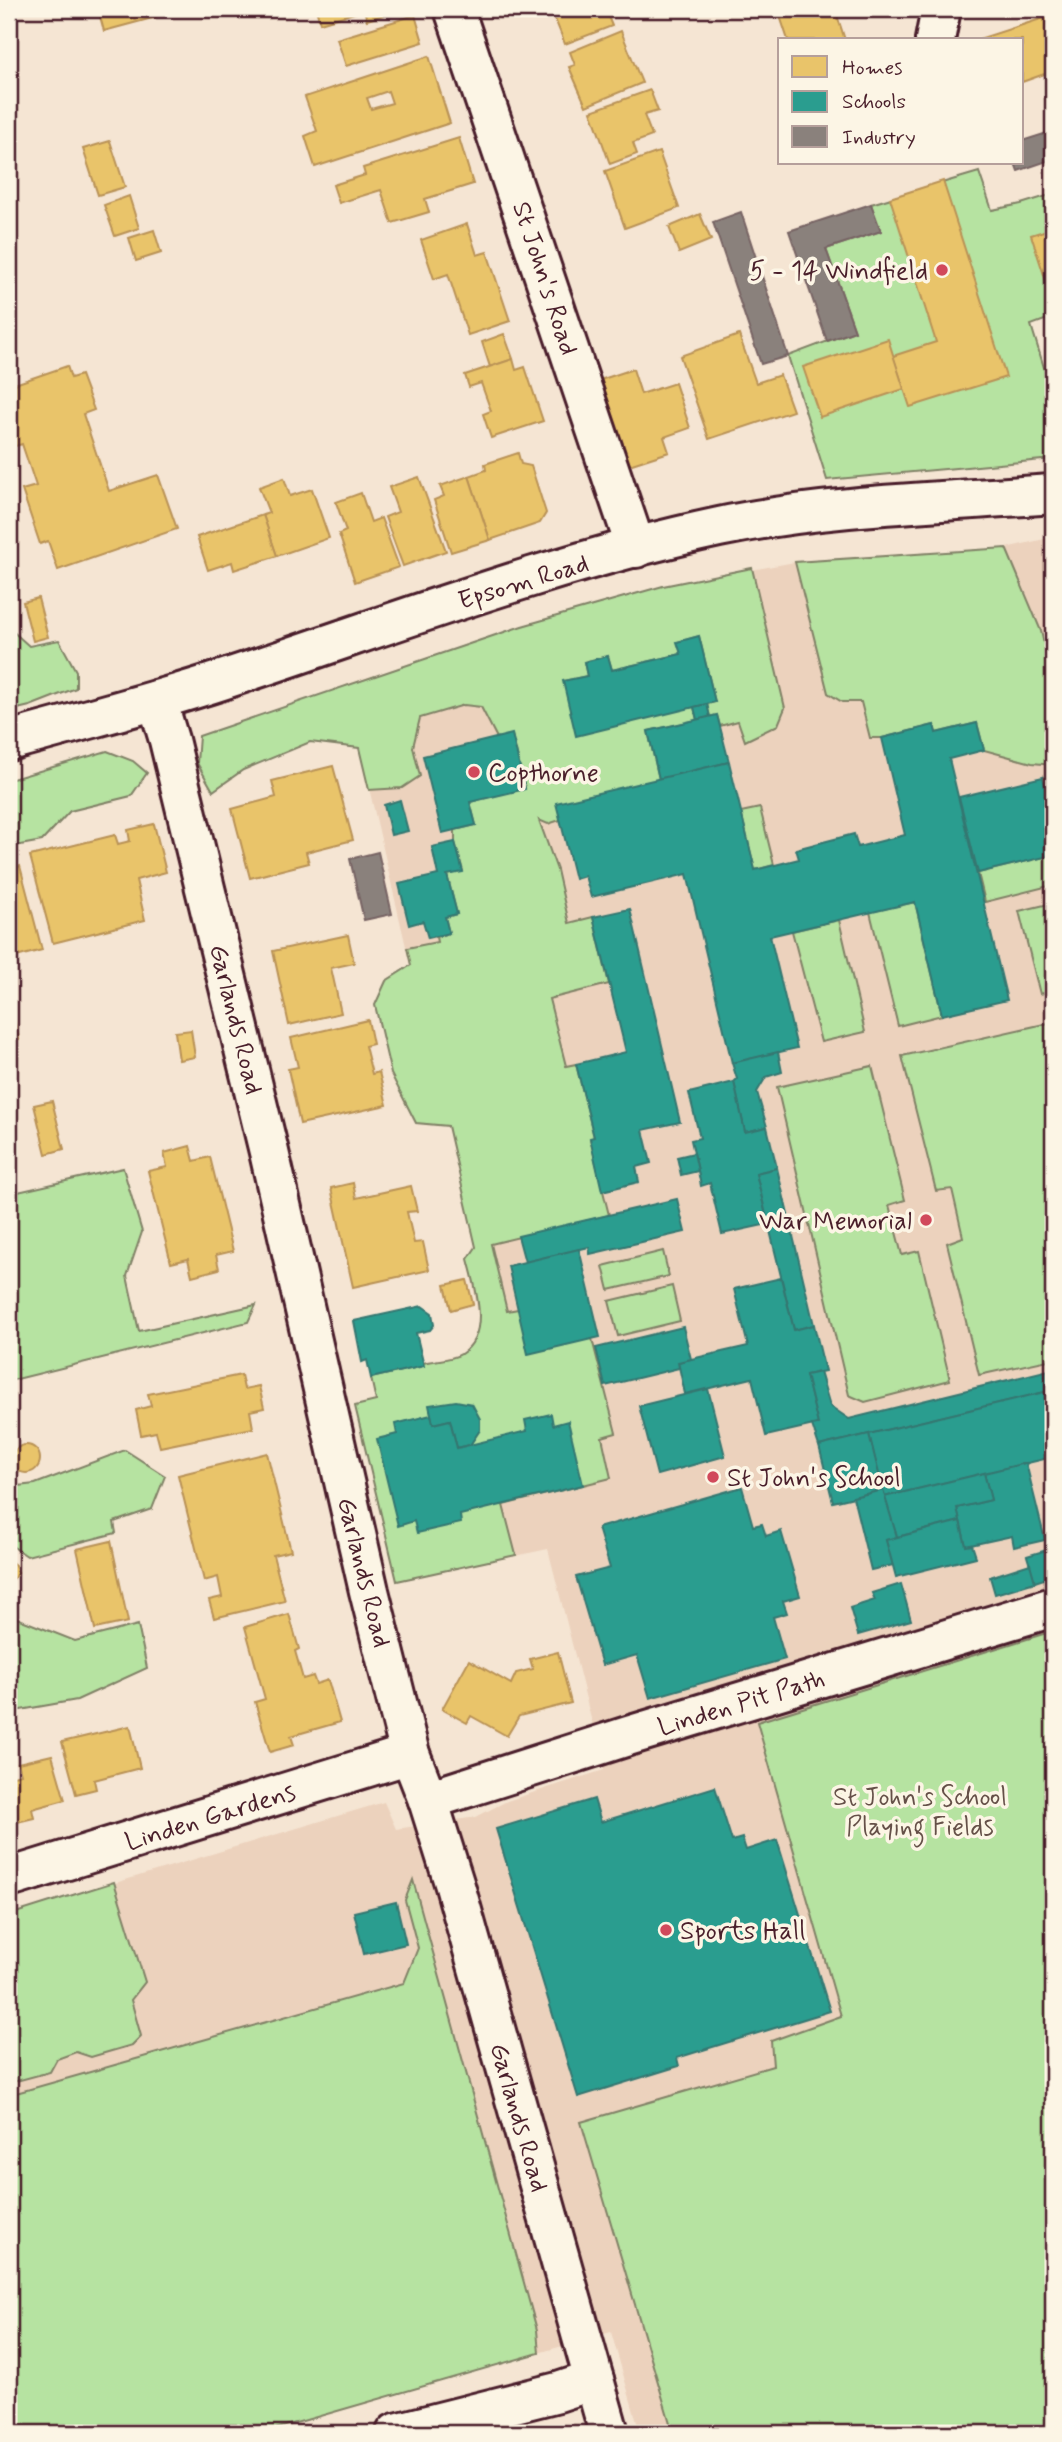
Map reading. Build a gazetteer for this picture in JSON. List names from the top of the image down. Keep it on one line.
{"streets":{"street":["St John's Road","Epsom Road","Garlands Road","Linden Pit Path","Linden Gardens"]},"crossings":[["St John's Road","Epsom Road"],["Epsom Road","Garlands Road"],["Garlands Road","Linden Pit Path"],["Garlands Road","Linden Gardens"]],"parks":["St John's School Playing Fields"],"places":["5 - 14 Windfield","Copthorne","War Memorial","St John's School","Sports Hall"],"legend":["Homes","Schools","Industry"]}
